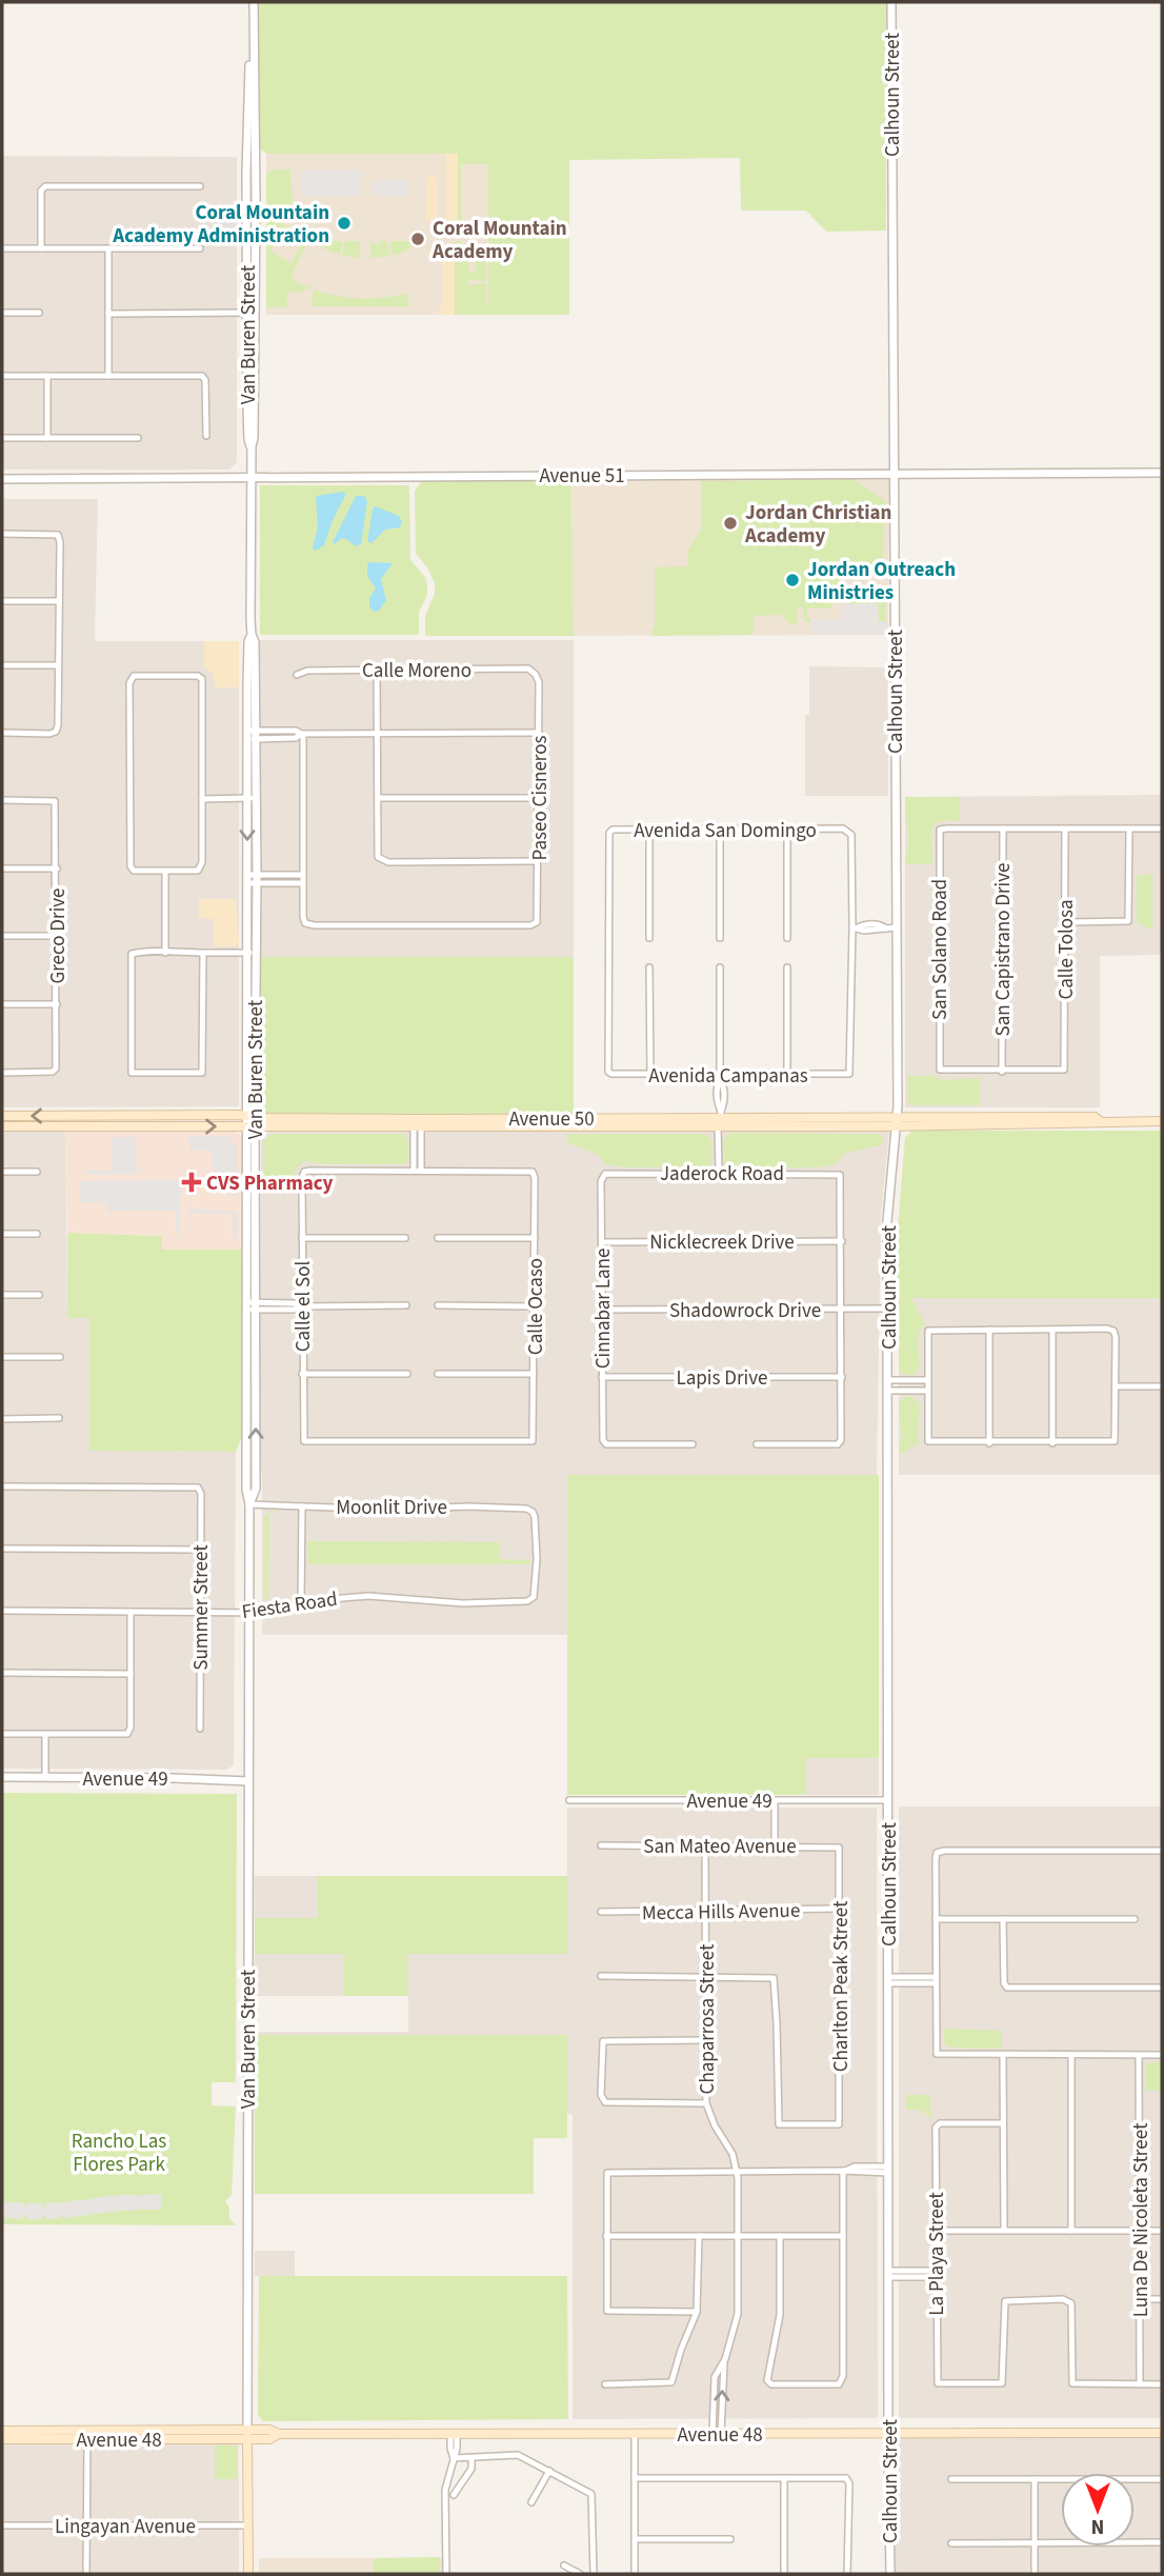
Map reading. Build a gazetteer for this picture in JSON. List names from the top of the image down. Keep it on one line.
{"streets":{"main road":["Van Buren Street","Avenue 50","Avenue 48"],"street":["Calhoun Street","Avenue 51","Calle Moreno","Paseo Cisneros","Avenida San Domingo","Greco Drive","San Solano Road","San Capistrano Drive","Calle Tolosa","Avenida Campanas","Jaderock Road","Nicklecreek Drive","Calle el Sol","Calle Ocaso","Cinnabar Lane","Shadowrock Drive","Lapis Drive","Moonlit Drive","Fiesta Road","Summer Street","Avenue 49","San Mateo Avenue","Mecca Hills Avenue","Charlton Peak Street","Chaparrosa Street","Luna De Nicoleta Street","La Playa Street","Lingayan Avenue"]},"crossings":[["Calhoun Street","Avenue 51"],["Calhoun Street","Avenue 50"],["Calhoun Street","Shadowrock Drive"],["Calhoun Street","Avenue 49"],["Calhoun Street","Avenue 48"],["Van Buren Street","Avenue 51"],["Van Buren Street","Avenue 50"],["Van Buren Street","Moonlit Drive"],["Van Buren Street","Fiesta Road"],["Van Buren Street","Avenue 49"],["Van Buren Street","Avenue 48"],["Van Buren Street","Lingayan Avenue"],["Calle Moreno","Paseo Cisneros"],["Avenida San Domingo","Avenida Campanas"],["San Solano Road","San Capistrano Drive"],["San Solano Road","Calle Tolosa"],["San Capistrano Drive","Calle Tolosa"],["Jaderock Road","Nicklecreek Drive"],["Jaderock Road","Cinnabar Lane"],["Nicklecreek Drive","Cinnabar Lane"],["Calle el Sol","Calle Ocaso"],["Cinnabar Lane","Shadowrock Drive"],["Cinnabar Lane","Lapis Drive"],["Moonlit Drive","Fiesta Road"],["Fiesta Road","Summer Street"],["San Mateo Avenue","Charlton Peak Street"],["San Mateo Avenue","Chaparrosa Street"],["Mecca Hills Avenue","Charlton Peak Street"],["Mecca Hills Avenue","Chaparrosa Street"],["Charlton Peak Street","Chaparrosa Street"],["Chaparrosa Street","Avenue 48"],["Luna De Nicoleta Street","La Playa Street"]],"parks":["Rancho Las Flores Park"],"places":{"other":["Coral Mountain Academy Administration","Coral Mountain Academy","Jordan Christian Academy","Jordan Outreach Ministries"],"health":["CVS Pharmacy"]},"north":"bottom"}
